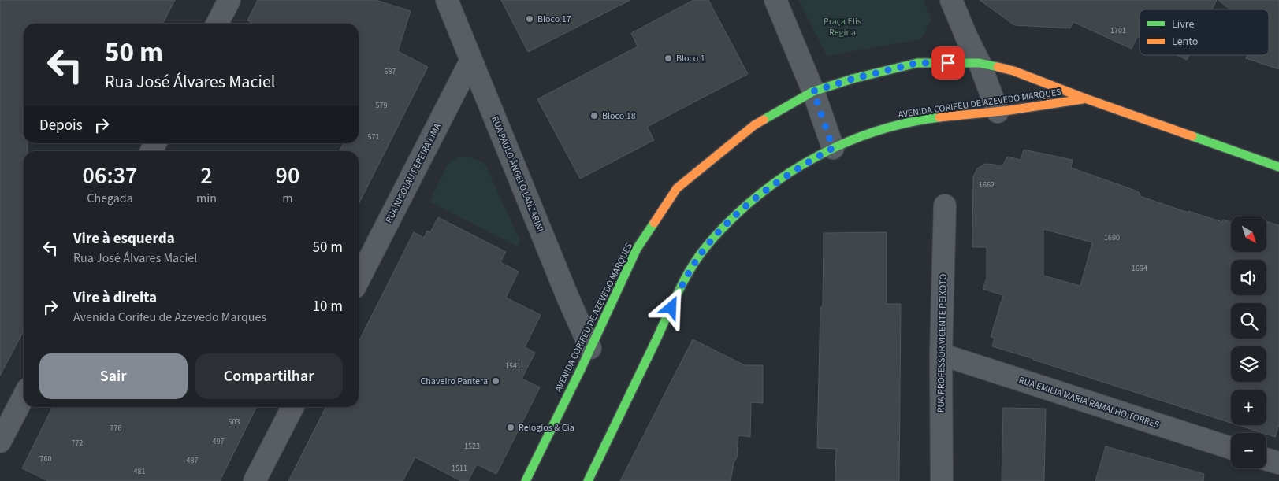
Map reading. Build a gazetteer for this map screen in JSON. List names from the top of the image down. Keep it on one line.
{"streets":{"main road":["AVENIDA CORIFEU DE AZEVEDO MARQUES"],"street":["RUA NICOLAU PEREIRA LIMA","RUA PAULO ÂNGELO LANZARINI","RUA PROFESSOR VICENTE PEIXOTO","RUA EMILIA MARIA RAMALHO TORRES"]},"crossings":[["AVENIDA CORIFEU DE AZEVEDO MARQUES","RUA PAULO ÂNGELO LANZARINI"],["RUA NICOLAU PEREIRA LIMA","RUA PAULO ÂNGELO LANZARINI"],["RUA PROFESSOR VICENTE PEIXOTO","RUA EMILIA MARIA RAMALHO TORRES"]],"parks":["Praça Elis Regina"],"places":["Bloco 17","Bloco 1","Bloco 18","Chaveiro Pantera","Relogios & Cia"],"house_numbers":["1701","587","579","571","1662","1690","1694","1541","503","776","497","772","1523","760","487","1511","481"],"legend":["Livre","Lento"],"north":"bottom right","page":{"turn":["50 m","Rua José Álvares Maciel"],"then":"Depois","eta":["06:37","Chegada","2","min","90","m"],"map_buttons":["+","−"],"list":[{"name":"Vire à esquerda","note":"Rua José Álvares Maciel","value":"50 m"},{"name":"Vire à direita","note":"Avenida Corifeu de Azevedo Marques","value":"10 m"}],"buttons":["Sair","Compartilhar"]}}
